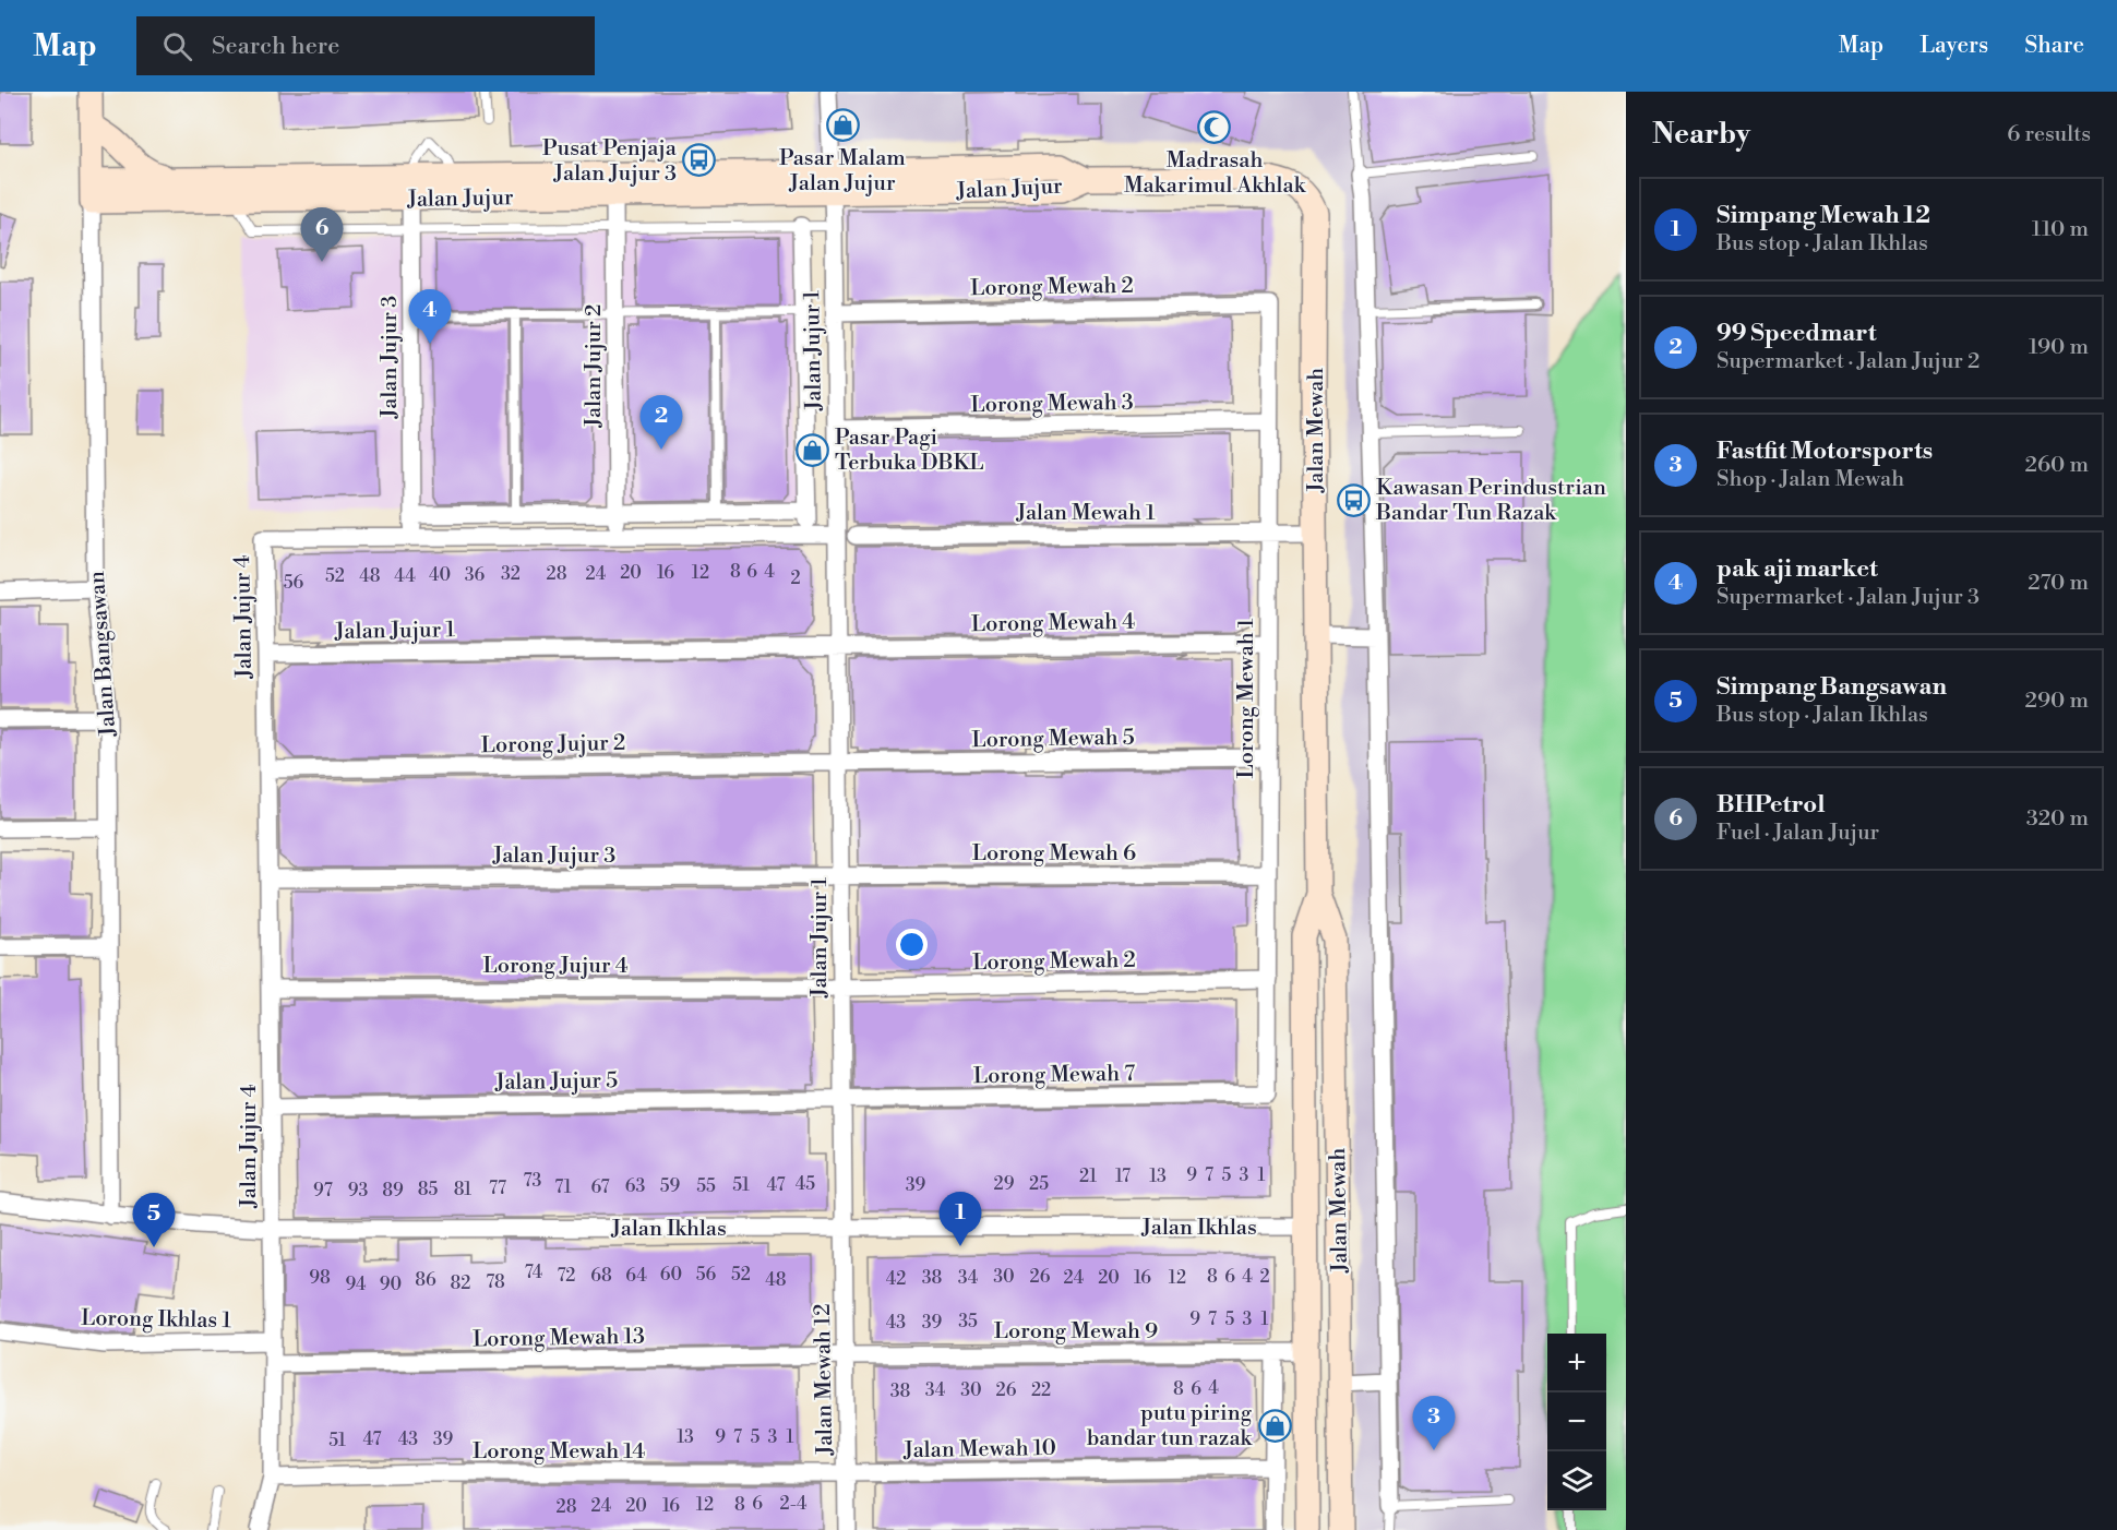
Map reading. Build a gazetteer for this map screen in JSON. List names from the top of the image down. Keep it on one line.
{"streets":{"street":["Jalan Jujur","Lorong Mewah 2","Jalan Jujur 1","Jalan Jujur 3","Jalan Jujur 2","Lorong Mewah 3","Jalan Mewah","Jalan Mewah 1","Jalan Jujur 4","Lorong Mewah 4","Jalan Bangsawan","Lorong Mewah 1","Lorong Mewah 5","Lorong Jujur 2","Lorong Mewah 6","Lorong Jujur 4","Lorong Mewah 7","Jalan Jujur 5","Jalan Ikhlas","Lorong Ikhlas 1","Lorong Mewah 9","Lorong Mewah 13","Jalan Mewah 12","Jalan Mewah 10","Lorong Mewah 14"]},"crossings":[["Jalan Jujur","Jalan Jujur 1"],["Jalan Jujur","Jalan Jujur 3"],["Jalan Jujur","Jalan Jujur 2"],["Jalan Jujur","Jalan Mewah"],["Jalan Jujur","Jalan Bangsawan"],["Lorong Mewah 2","Jalan Jujur 1"],["Lorong Mewah 2","Lorong Mewah 1"],["Lorong Mewah 2","Lorong Jujur 4"],["Jalan Jujur 1","Jalan Jujur 3"],["Jalan Jujur 1","Lorong Mewah 3"],["Jalan Jujur 1","Jalan Jujur 4"],["Jalan Jujur 1","Lorong Mewah 4"],["Jalan Jujur 1","Lorong Mewah 5"],["Jalan Jujur 1","Lorong Jujur 2"],["Jalan Jujur 1","Lorong Mewah 6"],["Jalan Jujur 1","Lorong Jujur 4"],["Jalan Jujur 1","Lorong Mewah 7"],["Jalan Jujur 1","Jalan Jujur 5"],["Jalan Jujur 1","Jalan Ikhlas"],["Jalan Jujur 1","Jalan Mewah 12"],["Jalan Jujur 3","Jalan Jujur 4"],["Jalan Jujur 3","Lorong Mewah 6"],["Jalan Jujur 2","Jalan Jujur 4"],["Lorong Mewah 3","Lorong Mewah 1"],["Jalan Mewah","Jalan Mewah 1"],["Jalan Mewah","Jalan Ikhlas"],["Jalan Mewah","Lorong Mewah 9"],["Jalan Mewah 1","Lorong Mewah 1"],["Jalan Jujur 4","Lorong Jujur 2"],["Jalan Jujur 4","Lorong Jujur 4"],["Jalan Jujur 4","Jalan Jujur 5"],["Jalan Jujur 4","Jalan Ikhlas"],["Lorong Mewah 4","Lorong Mewah 1"],["Jalan Bangsawan","Jalan Ikhlas"],["Lorong Mewah 1","Lorong Mewah 5"],["Lorong Mewah 1","Lorong Mewah 6"],["Lorong Mewah 1","Lorong Mewah 7"],["Lorong Mewah 5","Lorong Jujur 2"],["Lorong Mewah 7","Jalan Jujur 5"],["Jalan Ikhlas","Jalan Mewah 12"],["Lorong Mewah 9","Lorong Mewah 13"],["Lorong Mewah 9","Jalan Mewah 12"],["Lorong Mewah 13","Jalan Mewah 12"],["Jalan Mewah 12","Jalan Mewah 10"],["Jalan Mewah 12","Lorong Mewah 14"],["Jalan Mewah 10","Lorong Mewah 14"]],"places":{"shop":["Pasar Malam Jalan Jujur","Pasar Pagi Terbuka DBKL","putu piring bandar tun razak"],"mosque":["Madrasah Makarimul Akhlak"],"bus stop":["Pusat Penjaja Jalan Jujur 3","Kawasan Perindustrian Bandar Tun Razak"]},"house_numbers":["8","6","4","20","16","12","32","28","24","40","36","52","48","44","2","56","9","7","5","3","1","21","17","13","73","45","29","25","51","47","39","63","59","55","71","67","77","85","81","97","93","89","74","60","56","52","72","68","64","30","26","8","6","4","2","98","38","34","24","20","16","12","42","86","48","78","82","94","90","9","7","5","3","1","35","43","39","4","8","6","34","30","26","22","38","13","9","7","5","3","1","47","43","39","51","6","2-4","12","8","24","20","16","28"],"page":{"header":"Map","search":"Search here","nav":["Map","Layers","Share"],"heading":["Nearby","6 results"],"list":[{"mark":"1","name":"Simpang Mewah 12","note":"Bus stop · Jalan Ikhlas","value":"110 m"},{"mark":"2","name":"99 Speedmart","note":"Supermarket · Jalan Jujur 2","value":"190 m"},{"mark":"3","name":"Fastfit Motorsports","note":"Shop · Jalan Mewah","value":"260 m"},{"mark":"4","name":"pak aji market","note":"Supermarket · Jalan Jujur 3","value":"270 m"},{"mark":"5","name":"Simpang Bangsawan","note":"Bus stop · Jalan Ikhlas","value":"290 m"},{"mark":"6","name":"BHPetrol","note":"Fuel · Jalan Jujur","value":"320 m"}],"pins":["6","4","2","1","5","3"],"map_buttons":["+","−"]}}
